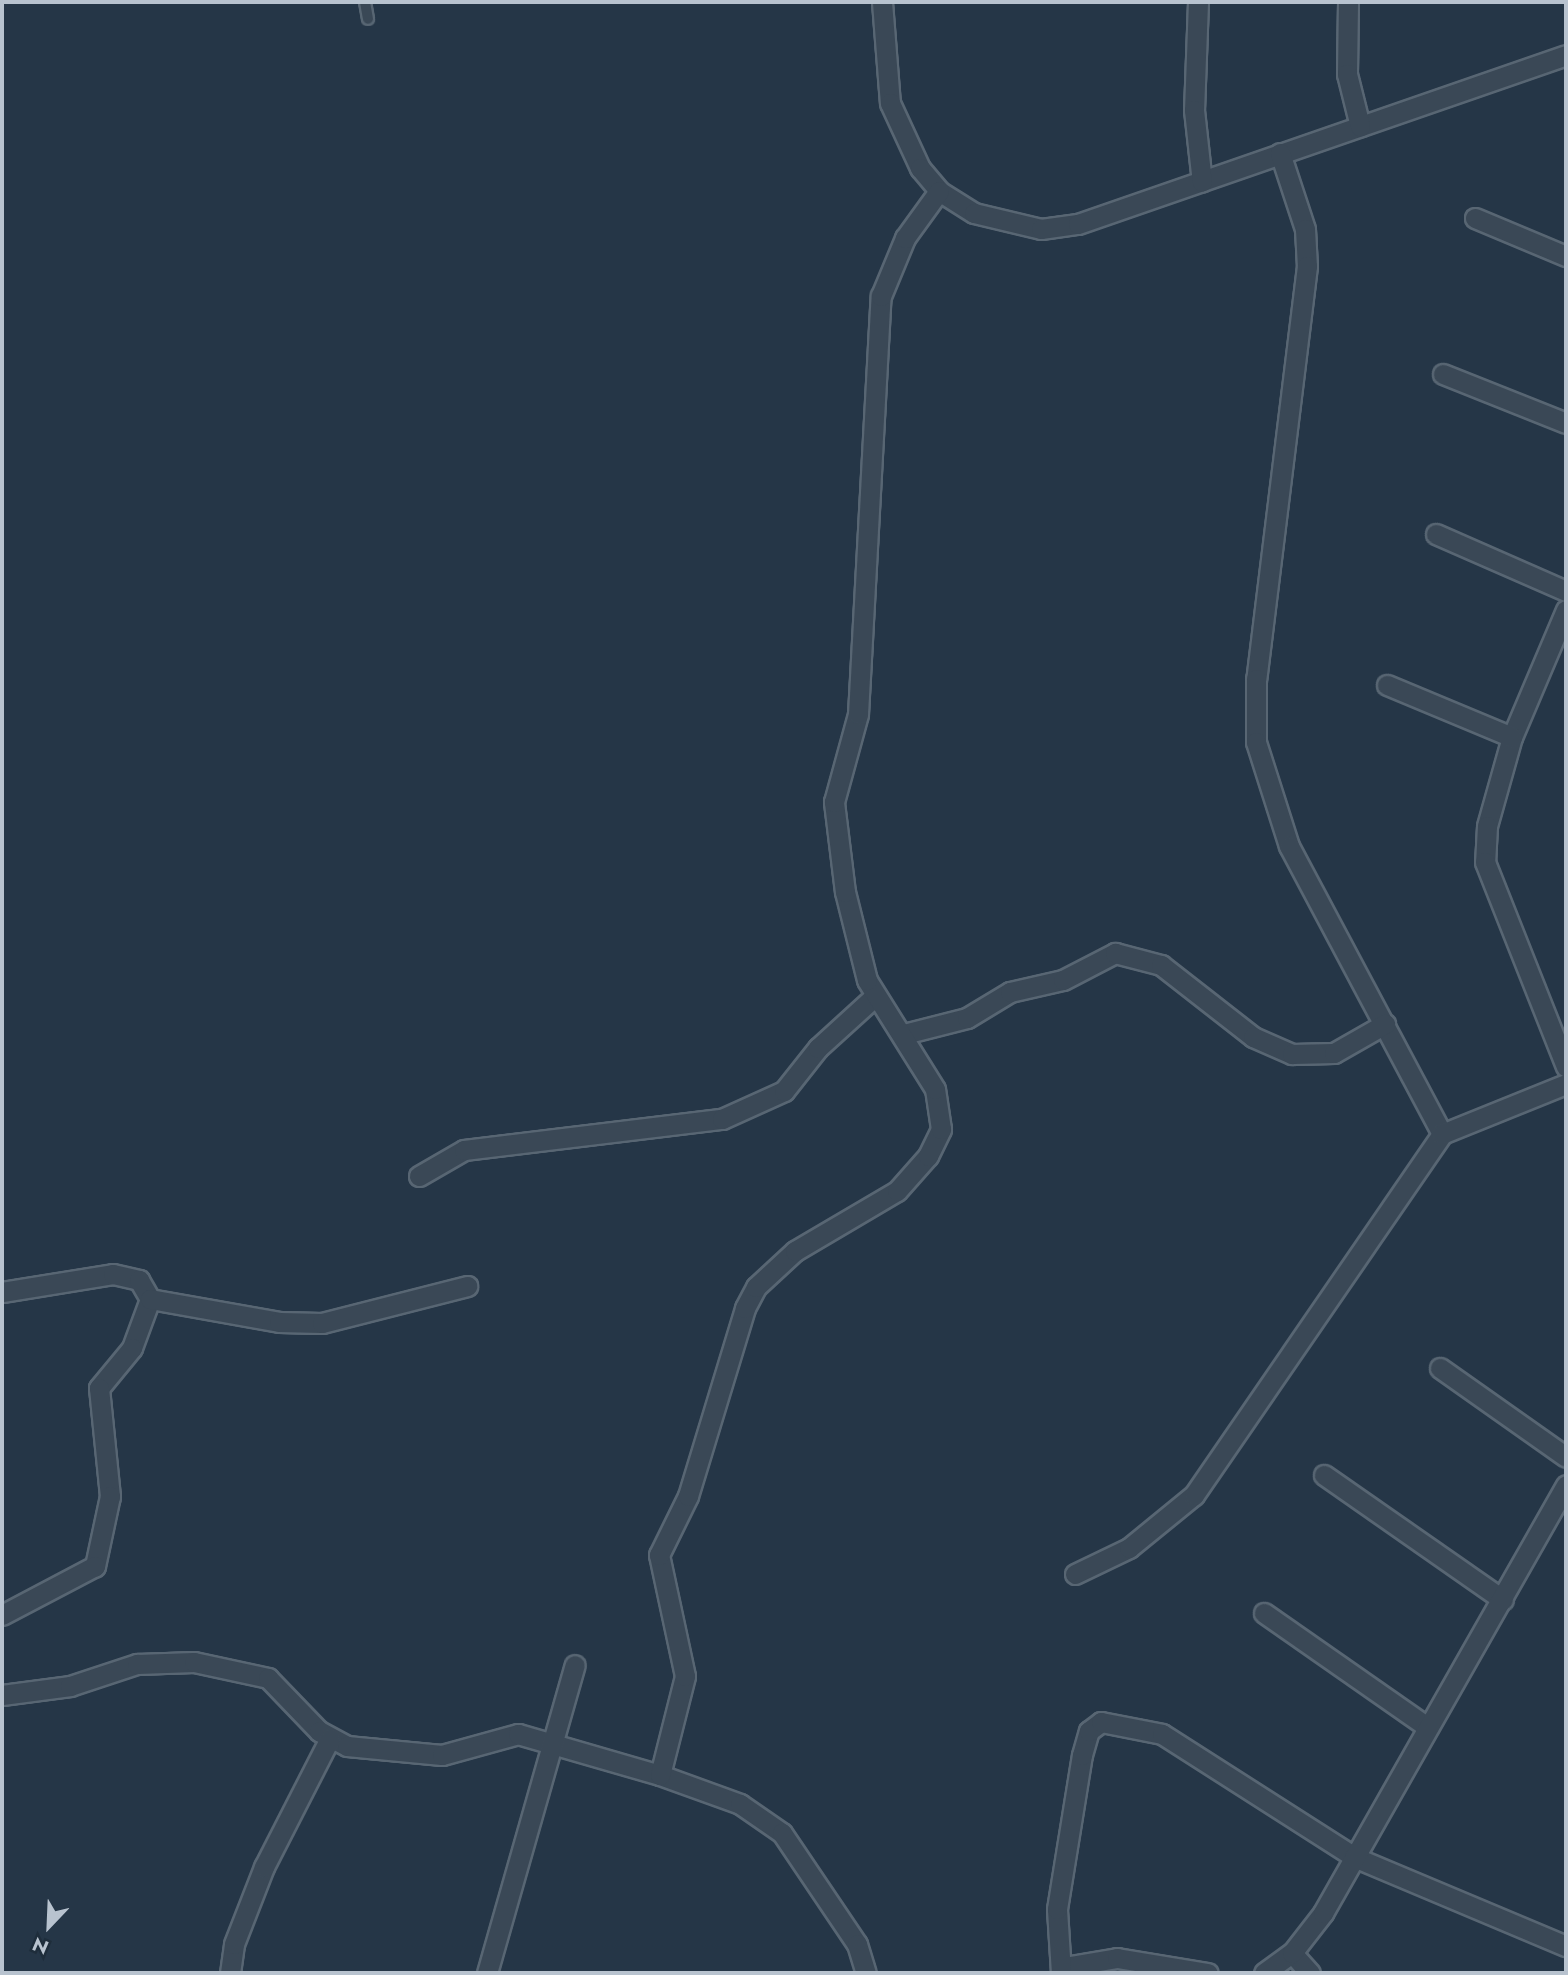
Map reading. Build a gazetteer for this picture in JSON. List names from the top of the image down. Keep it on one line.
{"north":"bottom left"}
